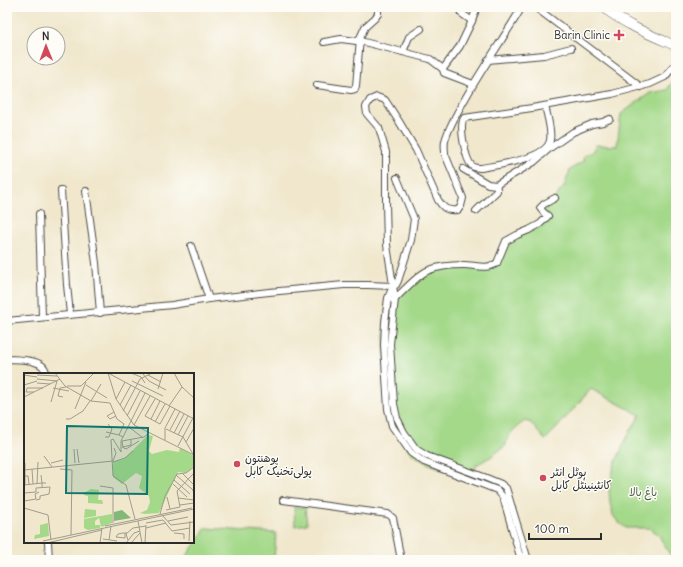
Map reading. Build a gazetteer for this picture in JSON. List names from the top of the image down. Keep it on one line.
{"parks":["باغ بالا"],"places":{"health":["Barin Clinic"],"other":["پوهنتون پولی‌تخنیک کابل","ہوٹل انٹر کانٹینینٹل کابل"]},"scale_bar":"100 m","north":"top"}
